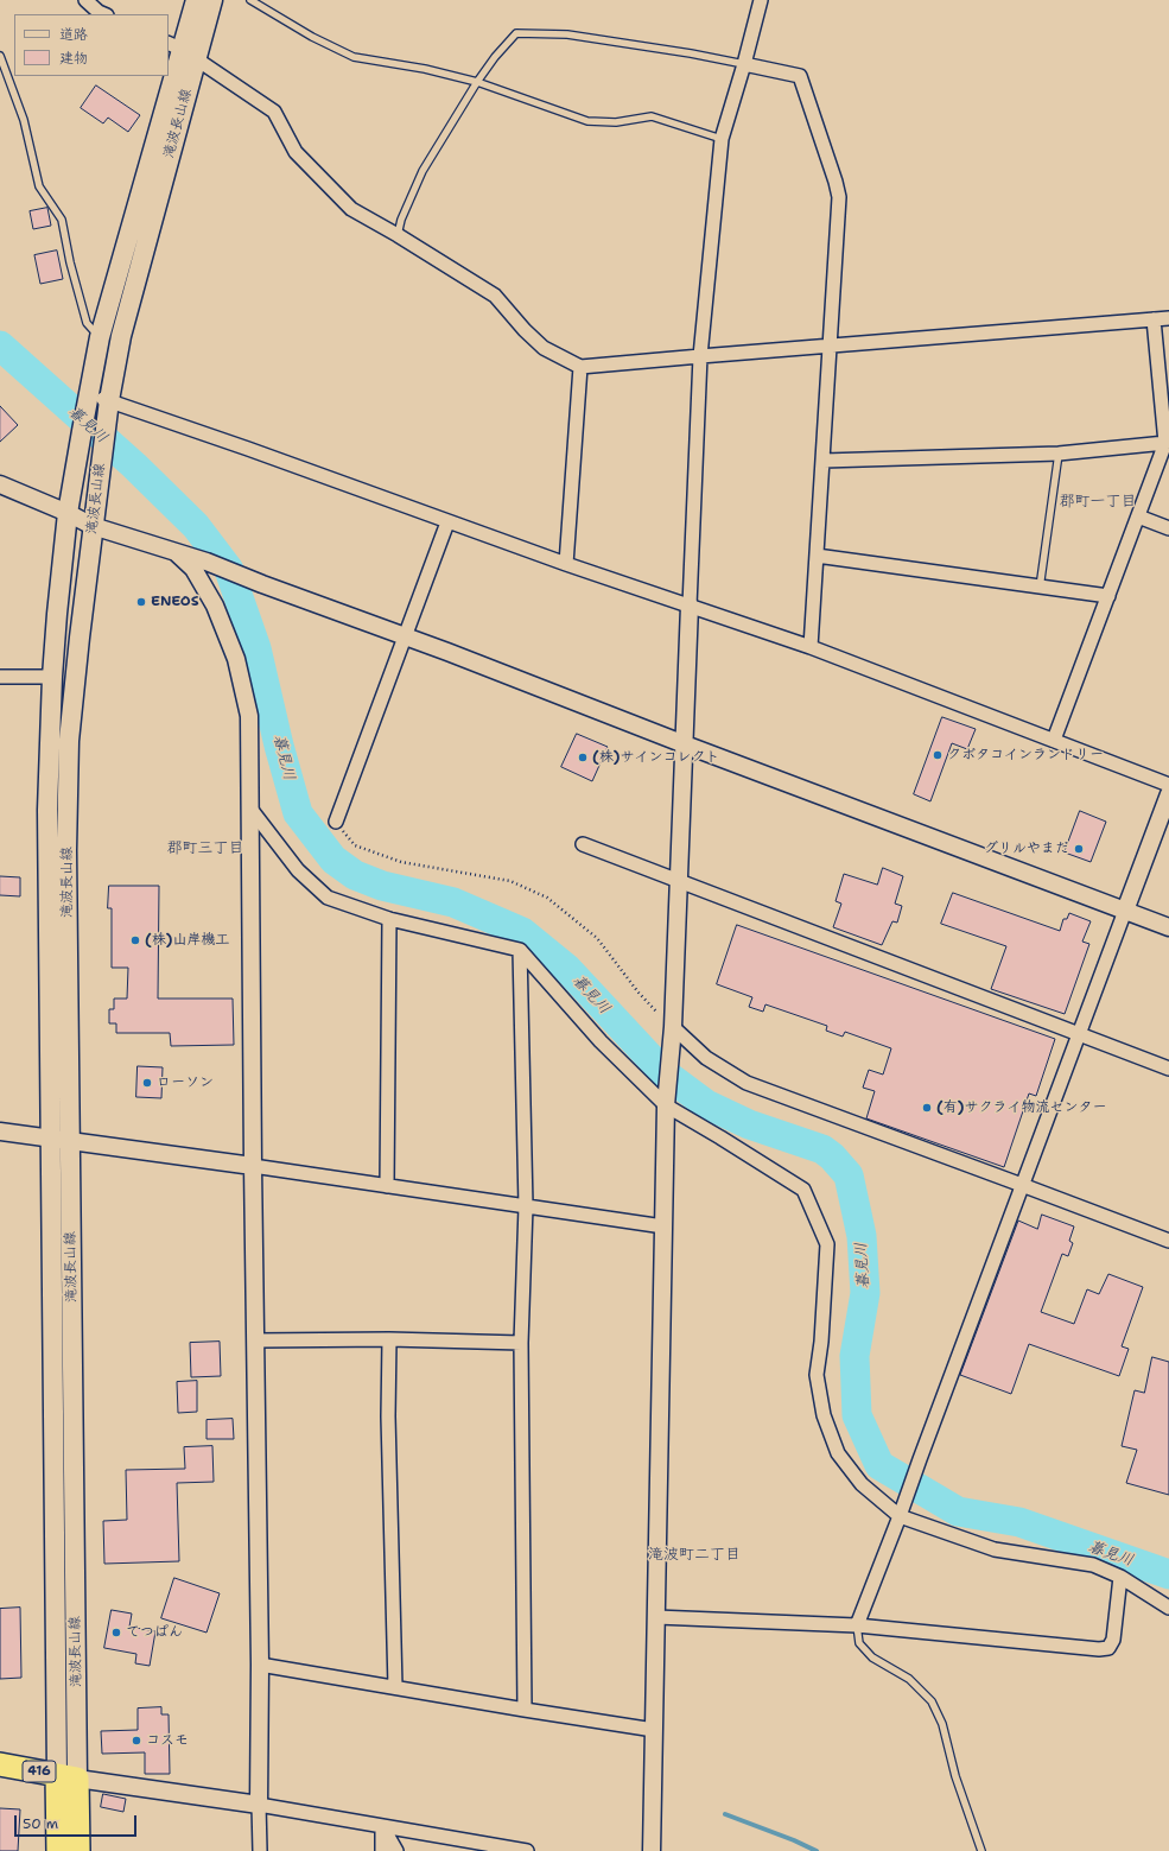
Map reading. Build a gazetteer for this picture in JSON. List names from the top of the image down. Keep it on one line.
{"streets":{"highway":["416"],"main road":["滝波長山線"]},"crossings":[["滝波長山線","416"]],"districts":["郡町一丁目","郡町三丁目","滝波町二丁目"],"water":["暮見川"],"places":["ENEOS","クボタコインランドリー","(株)サインコレクト","グリルやまだ","(株)山岸機工","ローソン","(有)サクライ物流センター","てつぱん","コスモ"],"legend":["道路","建物"],"scale_bar":"50 m"}
